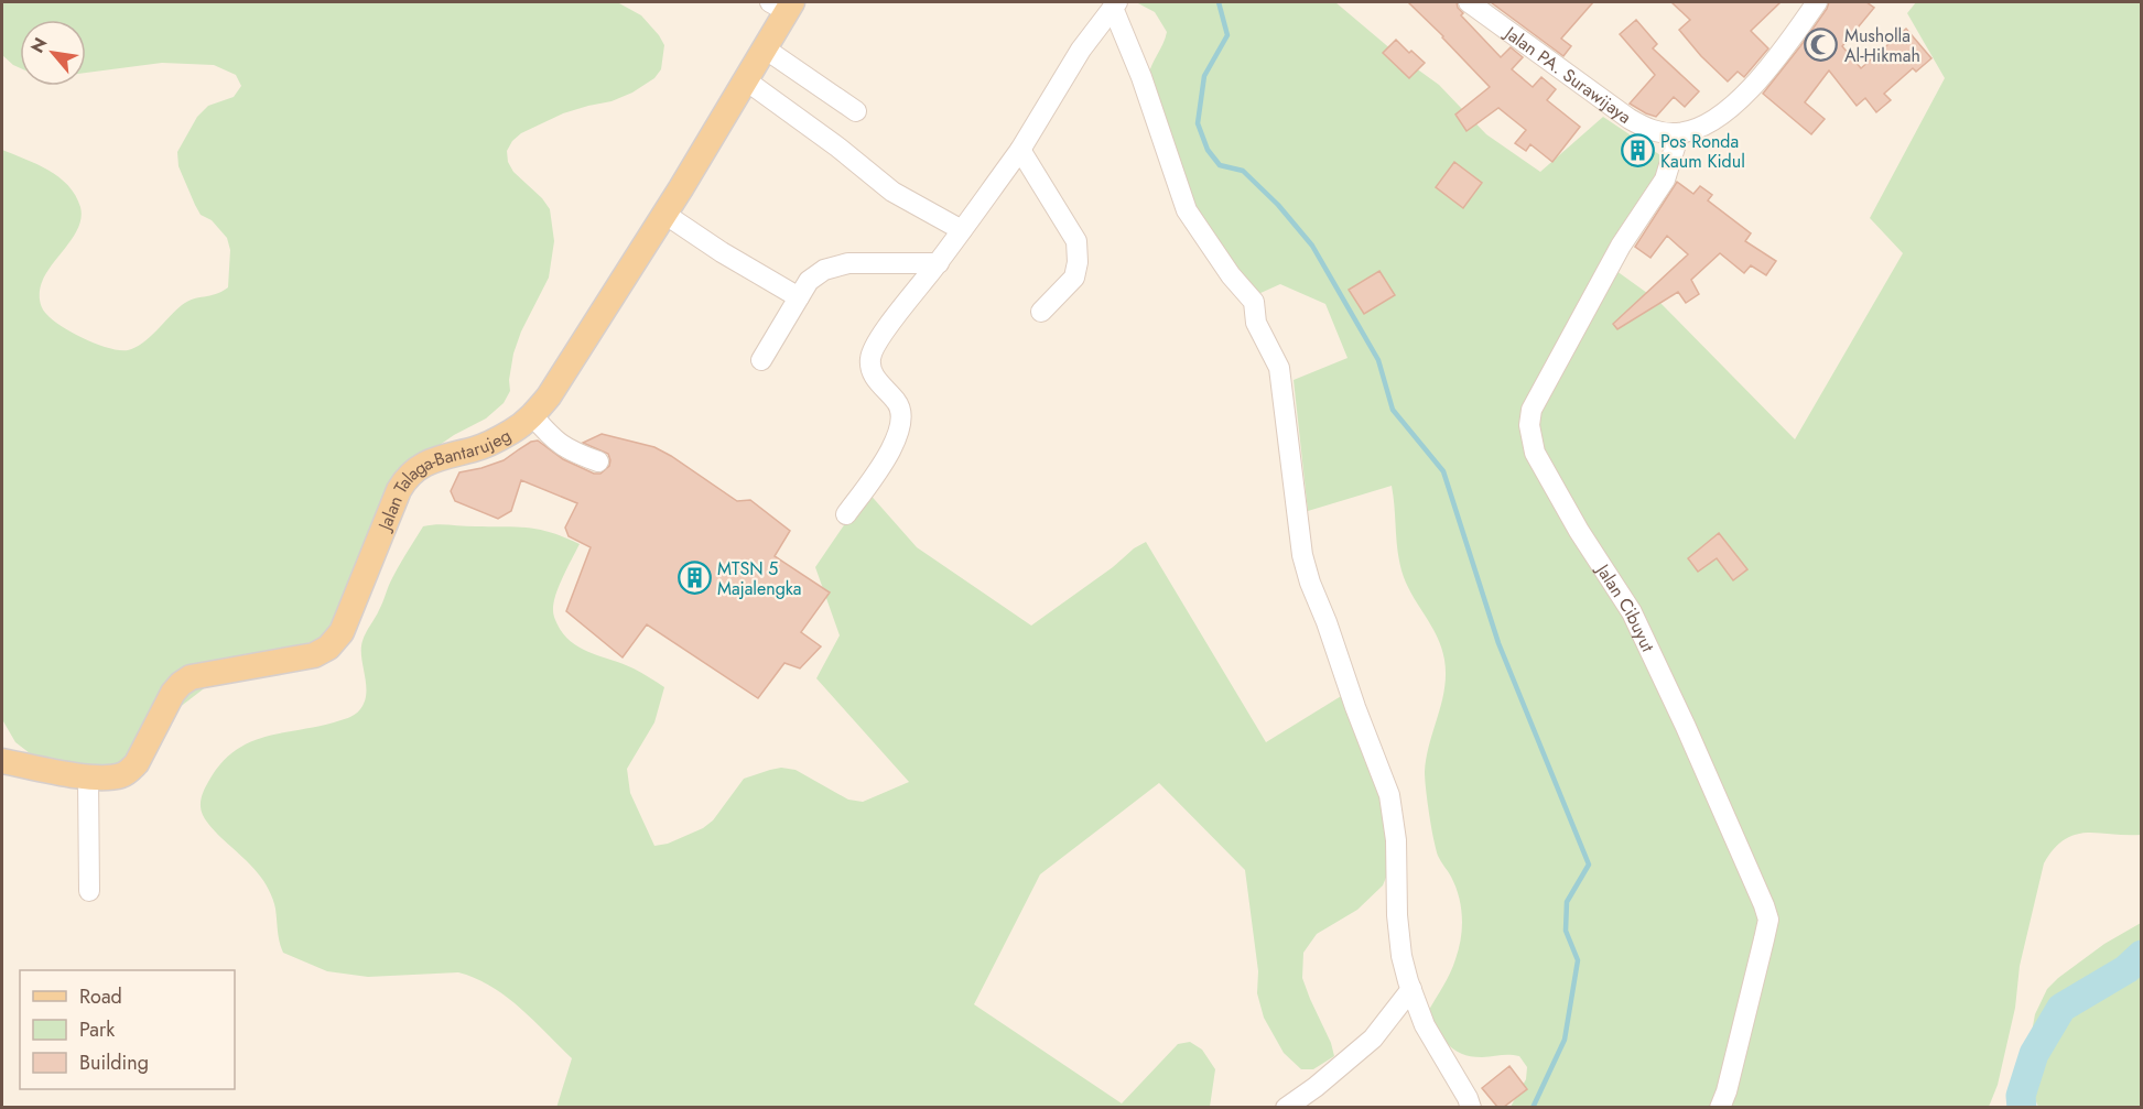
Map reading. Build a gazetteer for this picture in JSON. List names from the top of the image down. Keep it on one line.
{"streets":{"main road":["Jalan Talaga-Bantarujeg"],"street":["Jalan PA. Surawijaya","Jalan Cibuyut"]},"crossings":[["Jalan PA. Surawijaya","Jalan Cibuyut"]],"places":{"mosque":["Musholla Al-Hikmah"],"building":["Pos Ronda Kaum Kidul","MTSN 5 Majalengka"]},"legend":["Road","Park","Building"],"north":"top left"}
